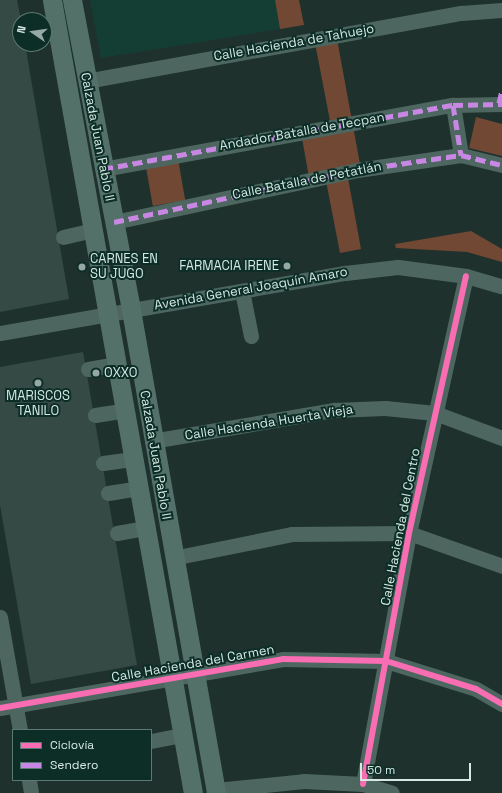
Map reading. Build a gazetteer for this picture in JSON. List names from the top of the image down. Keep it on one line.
{"streets":{"main road":["Calzada Juan Pablo II"],"street":["Calle Hacienda de Tahuejo","Andador Batalla de Tecpan","Calle Batalla de Petatlán","Avenida General Joaquín Amaro","Calle Hacienda Huerta Vieja","Calle Hacienda del Centro","Calle Hacienda del Carmen"]},"crossings":[["Calle Hacienda de Tahuejo","Calzada Juan Pablo II"],["Andador Batalla de Tecpan","Calzada Juan Pablo II"],["Calzada Juan Pablo II","Calle Batalla de Petatlán"],["Calzada Juan Pablo II","Avenida General Joaquín Amaro"],["Calzada Juan Pablo II","Calle Hacienda Huerta Vieja"],["Calzada Juan Pablo II","Calle Hacienda del Carmen"],["Avenida General Joaquín Amaro","Calle Hacienda del Centro"],["Calle Hacienda Huerta Vieja","Calle Hacienda del Centro"],["Calle Hacienda del Centro","Calle Hacienda del Carmen"]],"places":["FARMACIA IRENE","CARNES EN SU JUGO","OXXO","MARISCOS TANILO"],"legend":["Ciclovía","Sendero"],"scale_bar":"50 m","north":"left"}
